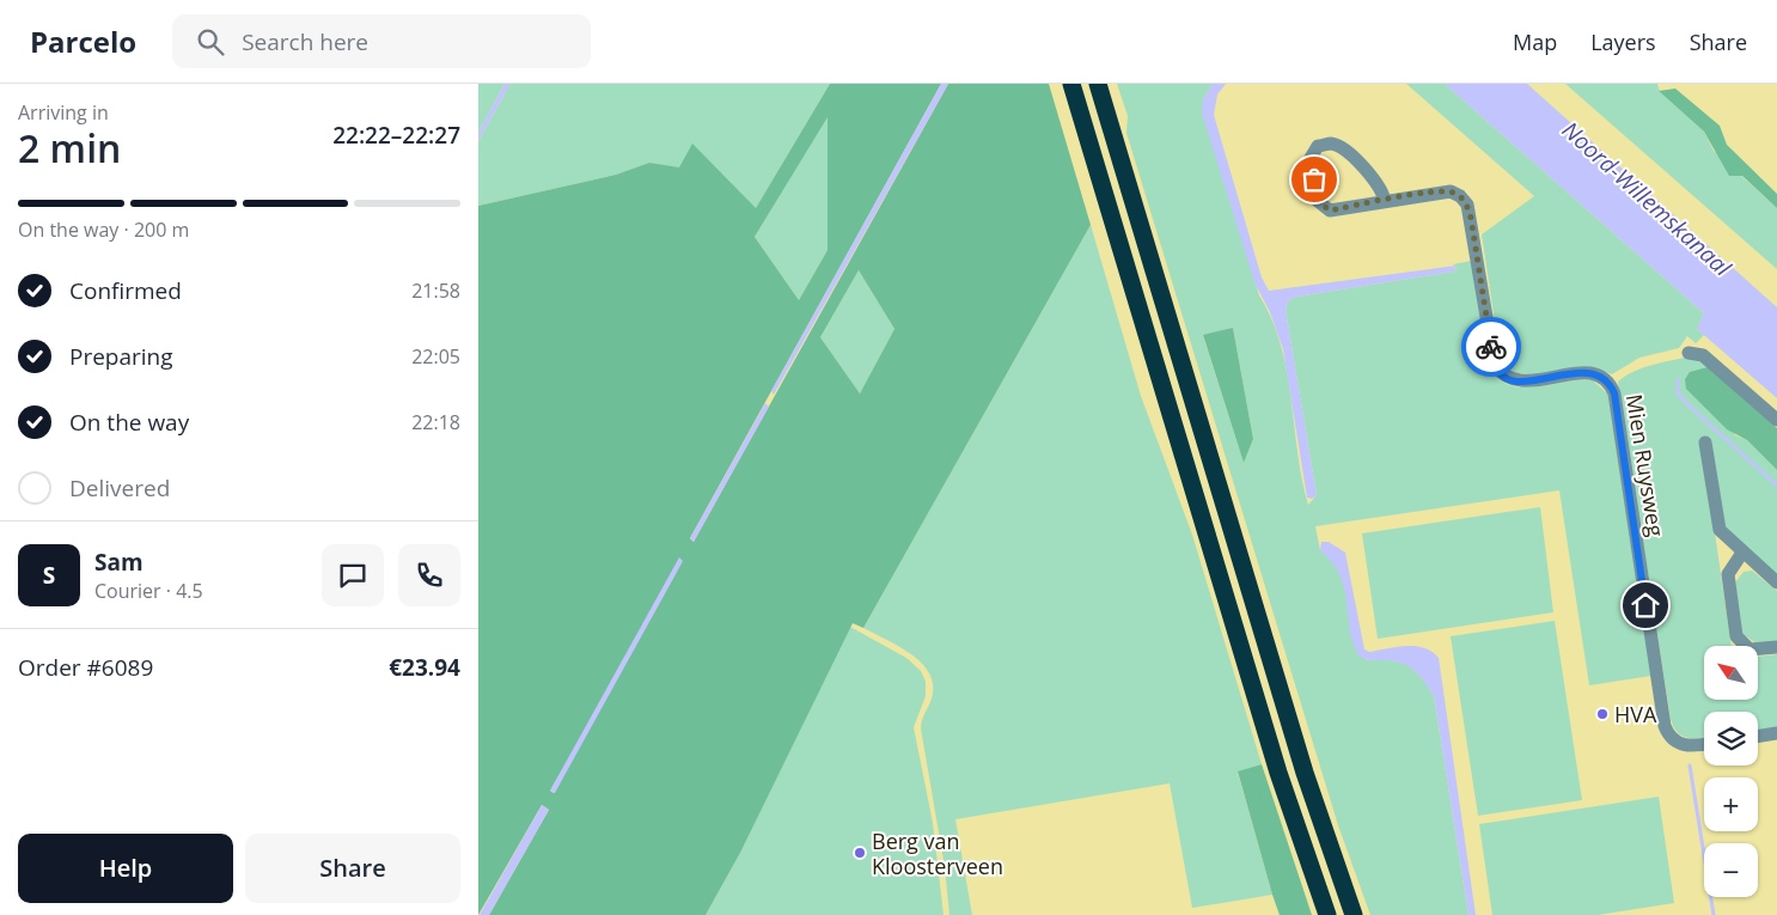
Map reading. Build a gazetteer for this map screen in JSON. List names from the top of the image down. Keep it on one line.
{"streets":{"street":["Mien Ruysweg"]},"water":["Noord-Willemskanaal"],"places":["HVA","Berg van Kloosterveen"],"north":"top left","page":{"header":"Parcelo","search":"Search here","nav":["Map","Layers","Share"],"heading":["2 min","Arriving in","22:22–22:27"],"panel":["Sam","Courier · 4.5","Order #6089","€23.94"],"bar":"On the way · 200 m","list":[["Confirmed","21:58"],["Preparing","22:05"],["On the way","22:18"],"Delivered"],"round":"S","map_buttons":["+","−"],"buttons":["Help","Share"]}}
